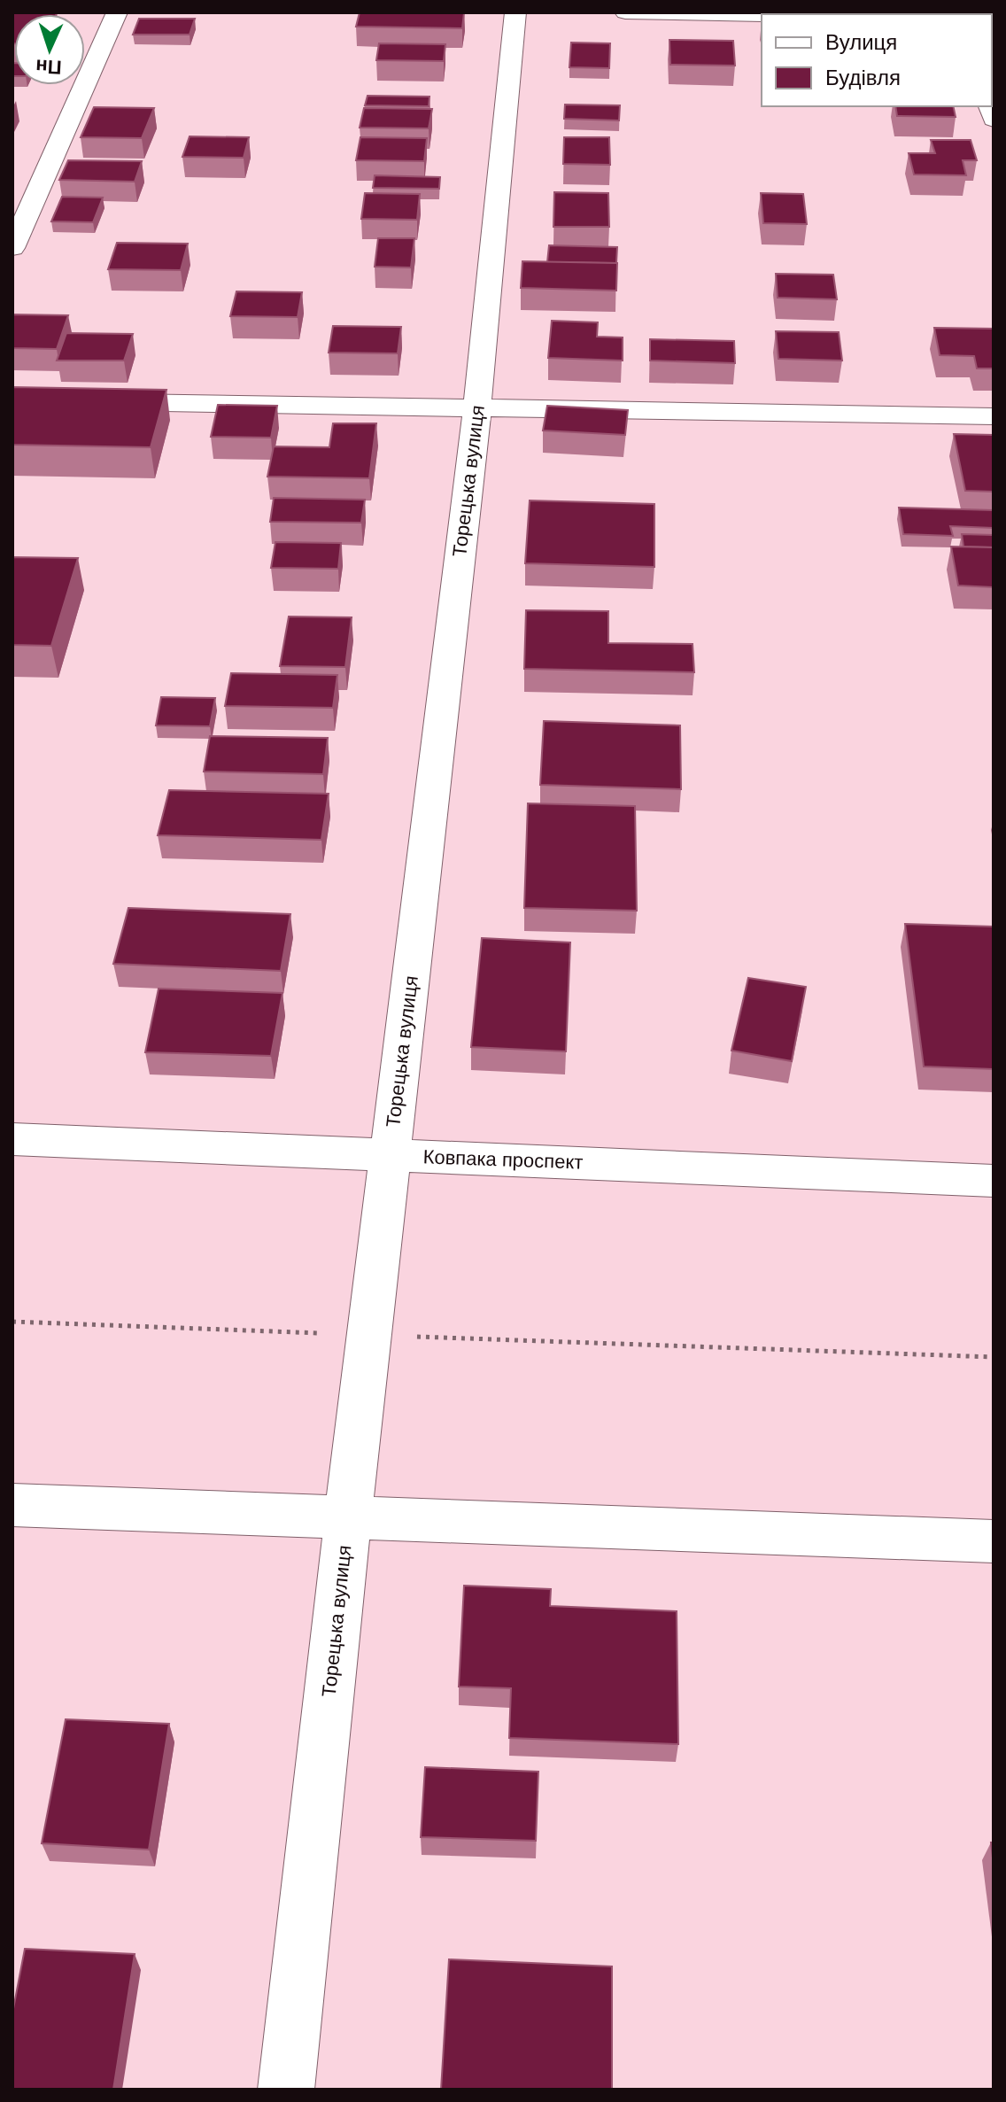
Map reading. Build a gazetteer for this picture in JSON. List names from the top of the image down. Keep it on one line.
{"streets":{"street":["Торецька вулиця","Ковпака проспект"]},"crossings":[["Торецька вулиця","Ковпака проспект"]],"legend":["Вулиця","Будівля"],"north":"bottom"}
